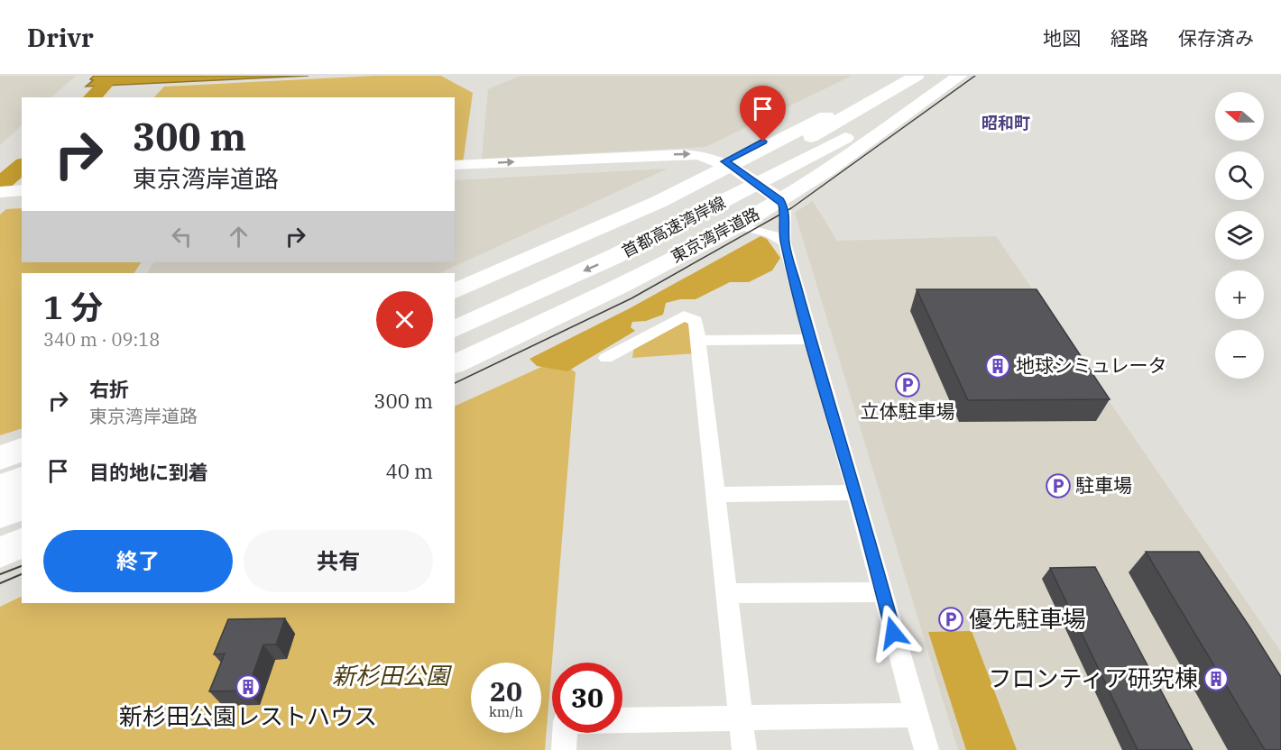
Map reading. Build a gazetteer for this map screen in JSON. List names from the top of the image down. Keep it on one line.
{"streets":{"highway":["首都高速湾岸線","東京湾岸道路"]},"districts":["昭和町"],"parks":["新杉田公園"],"places":{"building":["地球シミュレータ","フロンティア研究棟","新杉田公園レストハウス"],"parking":["立体駐車場","駐車場","優先駐車場"]},"north":"left","page":{"header":"Drivr","nav":["地図","経路","保存済み"],"map_buttons":["+","−"],"turn":["300 m","東京湾岸道路"],"heading":["1 分","340 m · 09:18"],"list":[{"name":"右折","note":"東京湾岸道路","value":"300 m"},{"name":"目的地に到着","value":"40 m"}],"buttons":["終了","共有"],"speed":"20 km/h","limit":"30"}}
